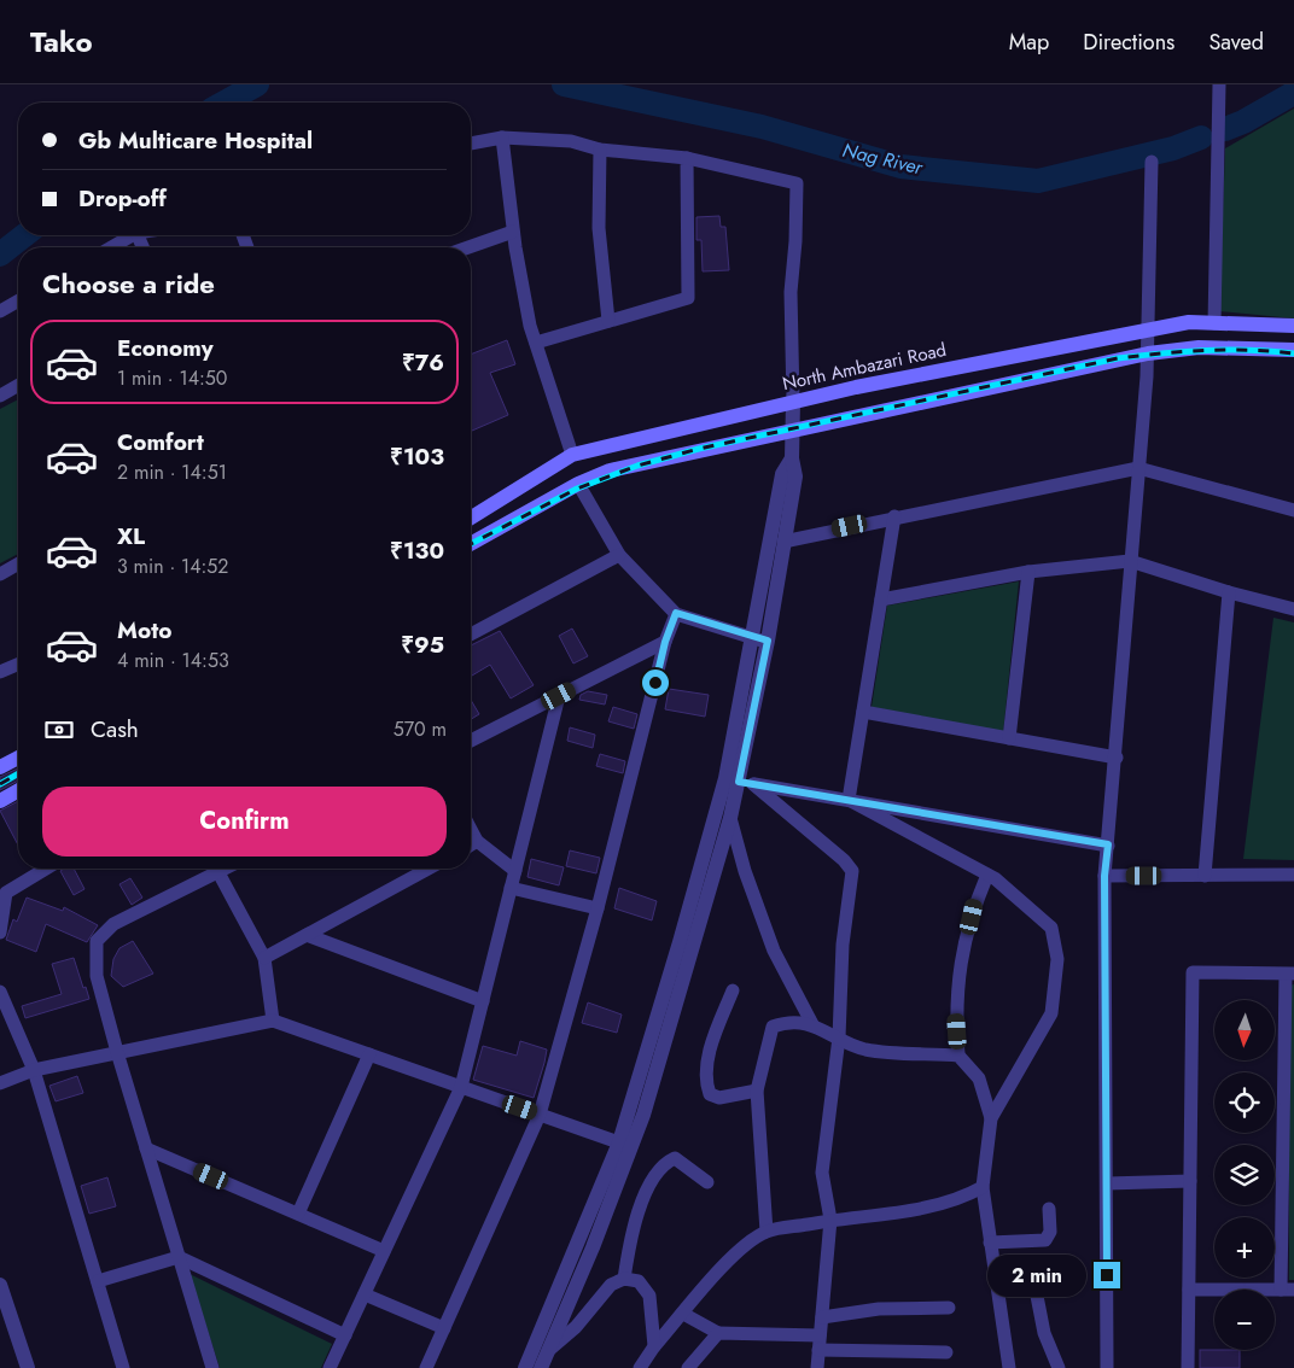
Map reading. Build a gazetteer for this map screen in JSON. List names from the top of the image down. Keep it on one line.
{"streets":{"main road":["North Ambazari Road"]},"water":["Nag River"],"north":"bottom","page":{"header":"Tako","nav":["Map","Directions","Saved"],"banner":["Gb Multicare Hospital","Drop-off"],"heading":"Choose a ride","list":[{"name":"Economy","note":"1 min · 14:50","value":"₹76"},{"name":"Comfort","note":"2 min · 14:51","value":"₹103"},{"name":"XL","note":"3 min · 14:52","value":"₹130"},{"name":"Moto","note":"4 min · 14:53","value":"₹95"}],"pay":["Cash","570 m"],"buttons":"Confirm","map_buttons":["+","−"],"bubble":"2 min"}}
